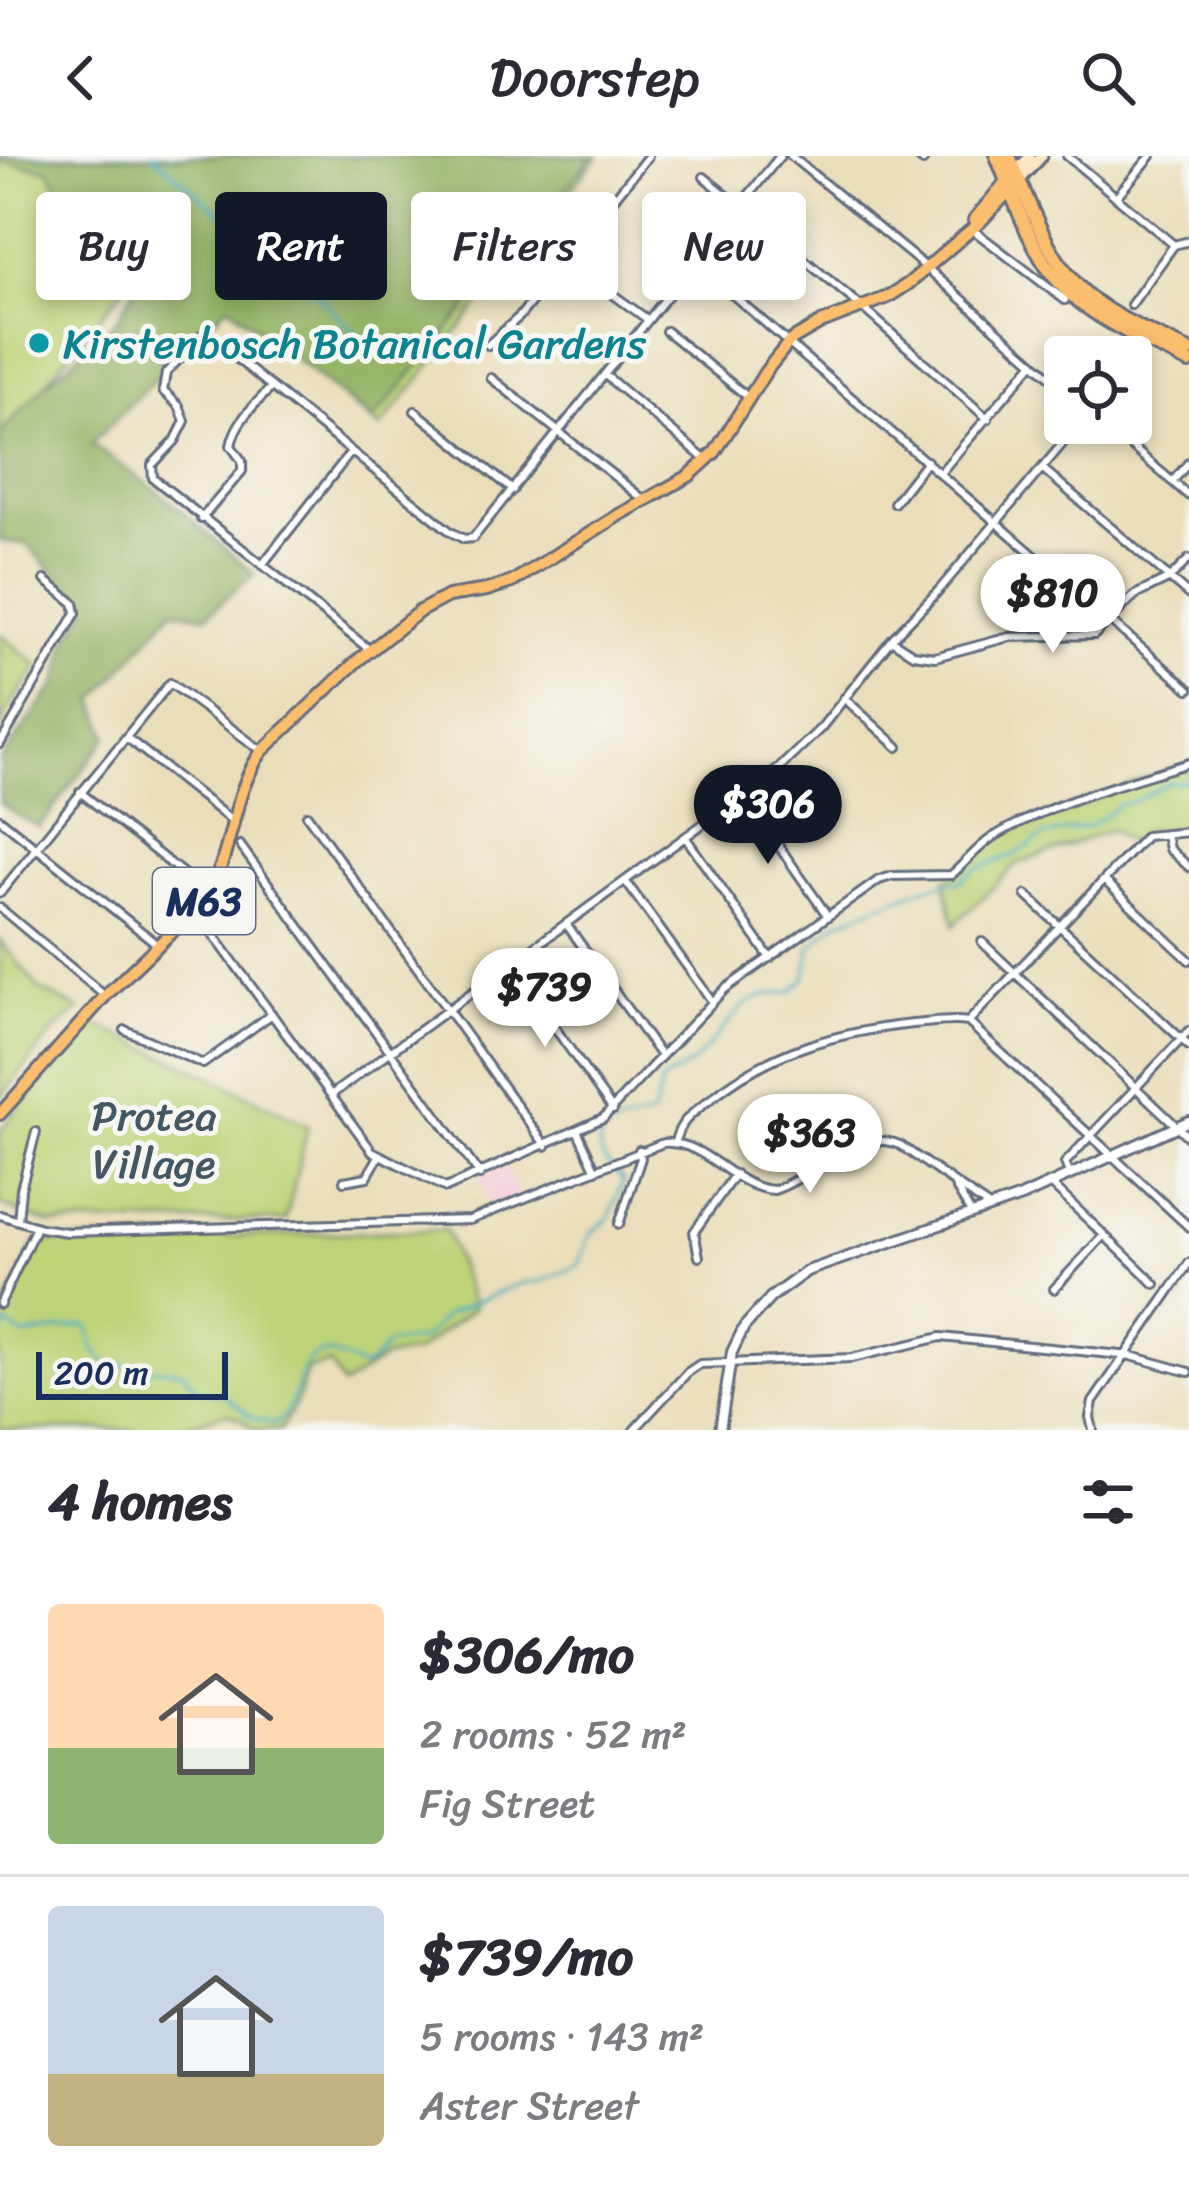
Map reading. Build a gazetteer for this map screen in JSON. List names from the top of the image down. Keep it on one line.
{"streets":{"main road":["M63"]},"parks":["Protea Village"],"places":["Kirstenbosch Botanical Gardens"],"scale_bar":"200 m","page":{"header":"Doorstep","chip":["Buy","Rent","Filters","New"],"price":["$810","$306","$739","$363"],"scale":"200 m","heading":"4 homes","list":[{"name":"$306/mo","note":"2 rooms · 52 m² · Fig Street"},{"name":"$739/mo","note":"5 rooms · 143 m² · Aster Street"}]}}
